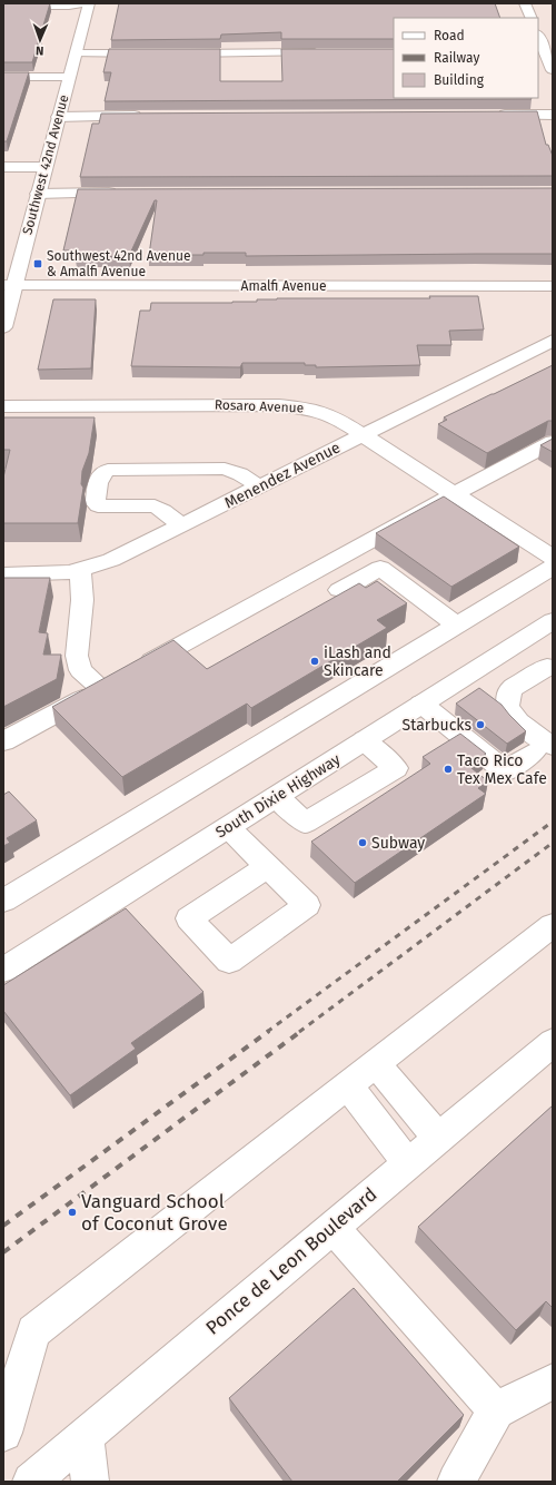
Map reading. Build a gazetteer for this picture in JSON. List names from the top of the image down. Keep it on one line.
{"streets":{"main road":["Southwest 42nd Avenue","Amalfi Avenue","Rosaro Avenue","Menendez Avenue","South Dixie Highway","Ponce de Leon Boulevard"]},"crossings":[["Southwest 42nd Avenue","Amalfi Avenue"],["Rosaro Avenue","Menendez Avenue"]],"places":{"transit":["Southwest 42nd Avenue & Amalfi Avenue"],"other":["iLash and Skincare","Starbucks","Taco Rico Tex Mex Cafe","Subway","Vanguard School of Coconut Grove"]},"legend":["Road","Railway","Building"],"north":"bottom"}
